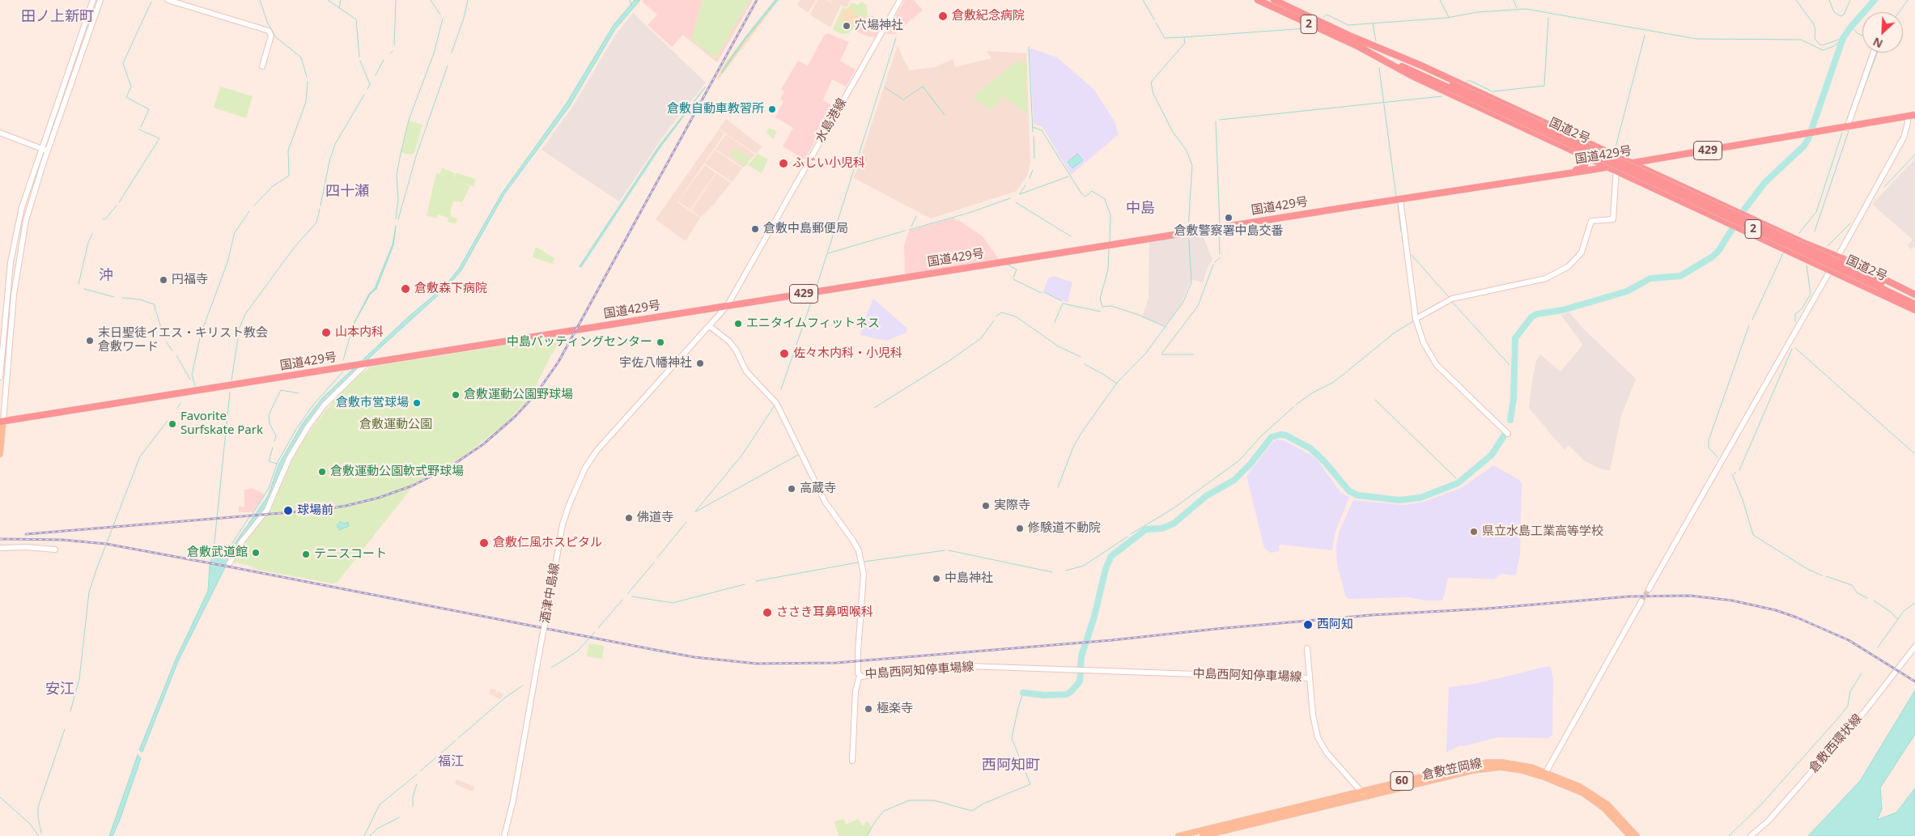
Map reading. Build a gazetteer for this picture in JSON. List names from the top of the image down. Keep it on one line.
{"streets":{"highway":["2","国道2号","429","国道429号"],"main road":["倉敷笠岡線","60"],"street":["水島港線","酒津中島線","中島西阿知停車場線","倉敷西環状線"]},"crossings":[["水島港線","国道429号"],["酒津中島線","中島西阿知停車場線"]],"districts":["田ノ上新町","四十瀬","中島","沖","安江","福江","西阿知町"],"parks":["倉敷運動公園"],"places":["倉敷紀念病院","穴場神社","倉敷自動車教習所","ふじい小児科","倉敷警察署中島交番","倉敷中島郵便局","円福寺","倉敷森下病院","エニタイムフィットネス","山本内科","末日聖徒イエス・キリスト教会 倉敷ワード","中島バッティングセンター","佐々木内科・小児科","宇佐八幡神社","倉敷運動公園野球場","倉敷市営球場","Favorite Surfskate Park","倉敷運動公園軟式野球場","高蔵寺","実際寺","球場前","佛道寺","修験道不動院","県立水島工業高等学校","倉敷仁風ホスピタル","倉敷武道館","テニスコート","中島神社","ささき耳鼻咽喉科","西阿知","極楽寺"],"north":"bottom left"}
